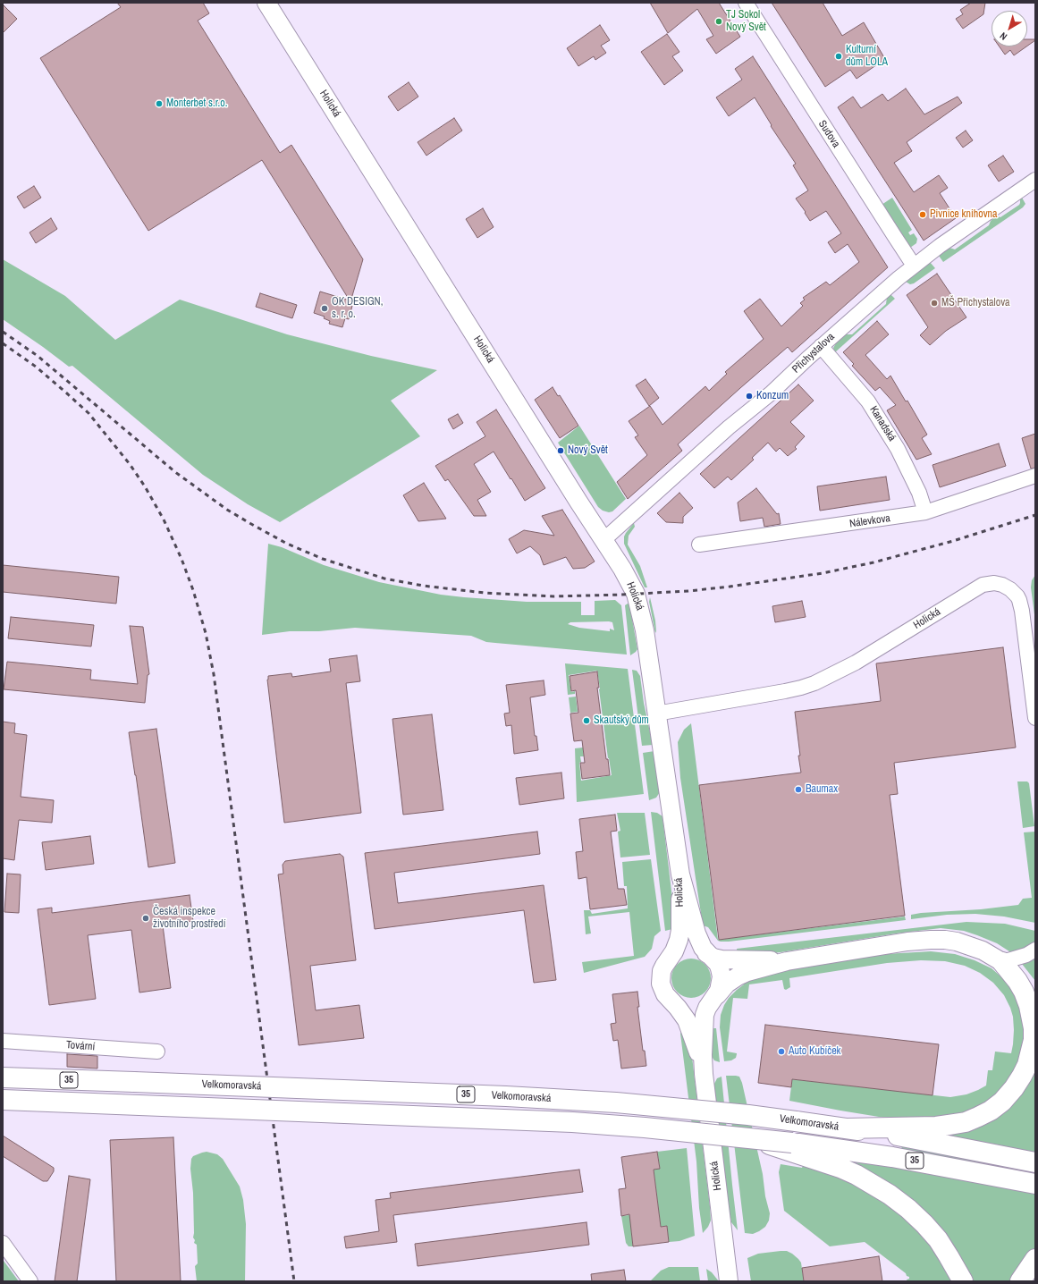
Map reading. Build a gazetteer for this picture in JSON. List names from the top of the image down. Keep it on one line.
{"streets":{"main road":["35","Velkomoravská"],"street":["Holická","Sudova","Přichystalova","Kanadská","Nálevkova","Tovární"]},"crossings":[["Holická","Přichystalova"],["Sudova","Přichystalova"],["Přichystalova","Kanadská"],["Kanadská","Nálevkova"]],"places":["TJ Sokol Nový Svět","Kulturní dům LOLA","Monterbet s.r.o.","Pivnice knihovna","MŠ Přichystalova","OK DESIGN, s. r. o.","Konzum","Nový Svět","Skautský dům","Baumax","Česká inspekce životního prostředí","Auto Kubíček"],"north":"bottom left"}
